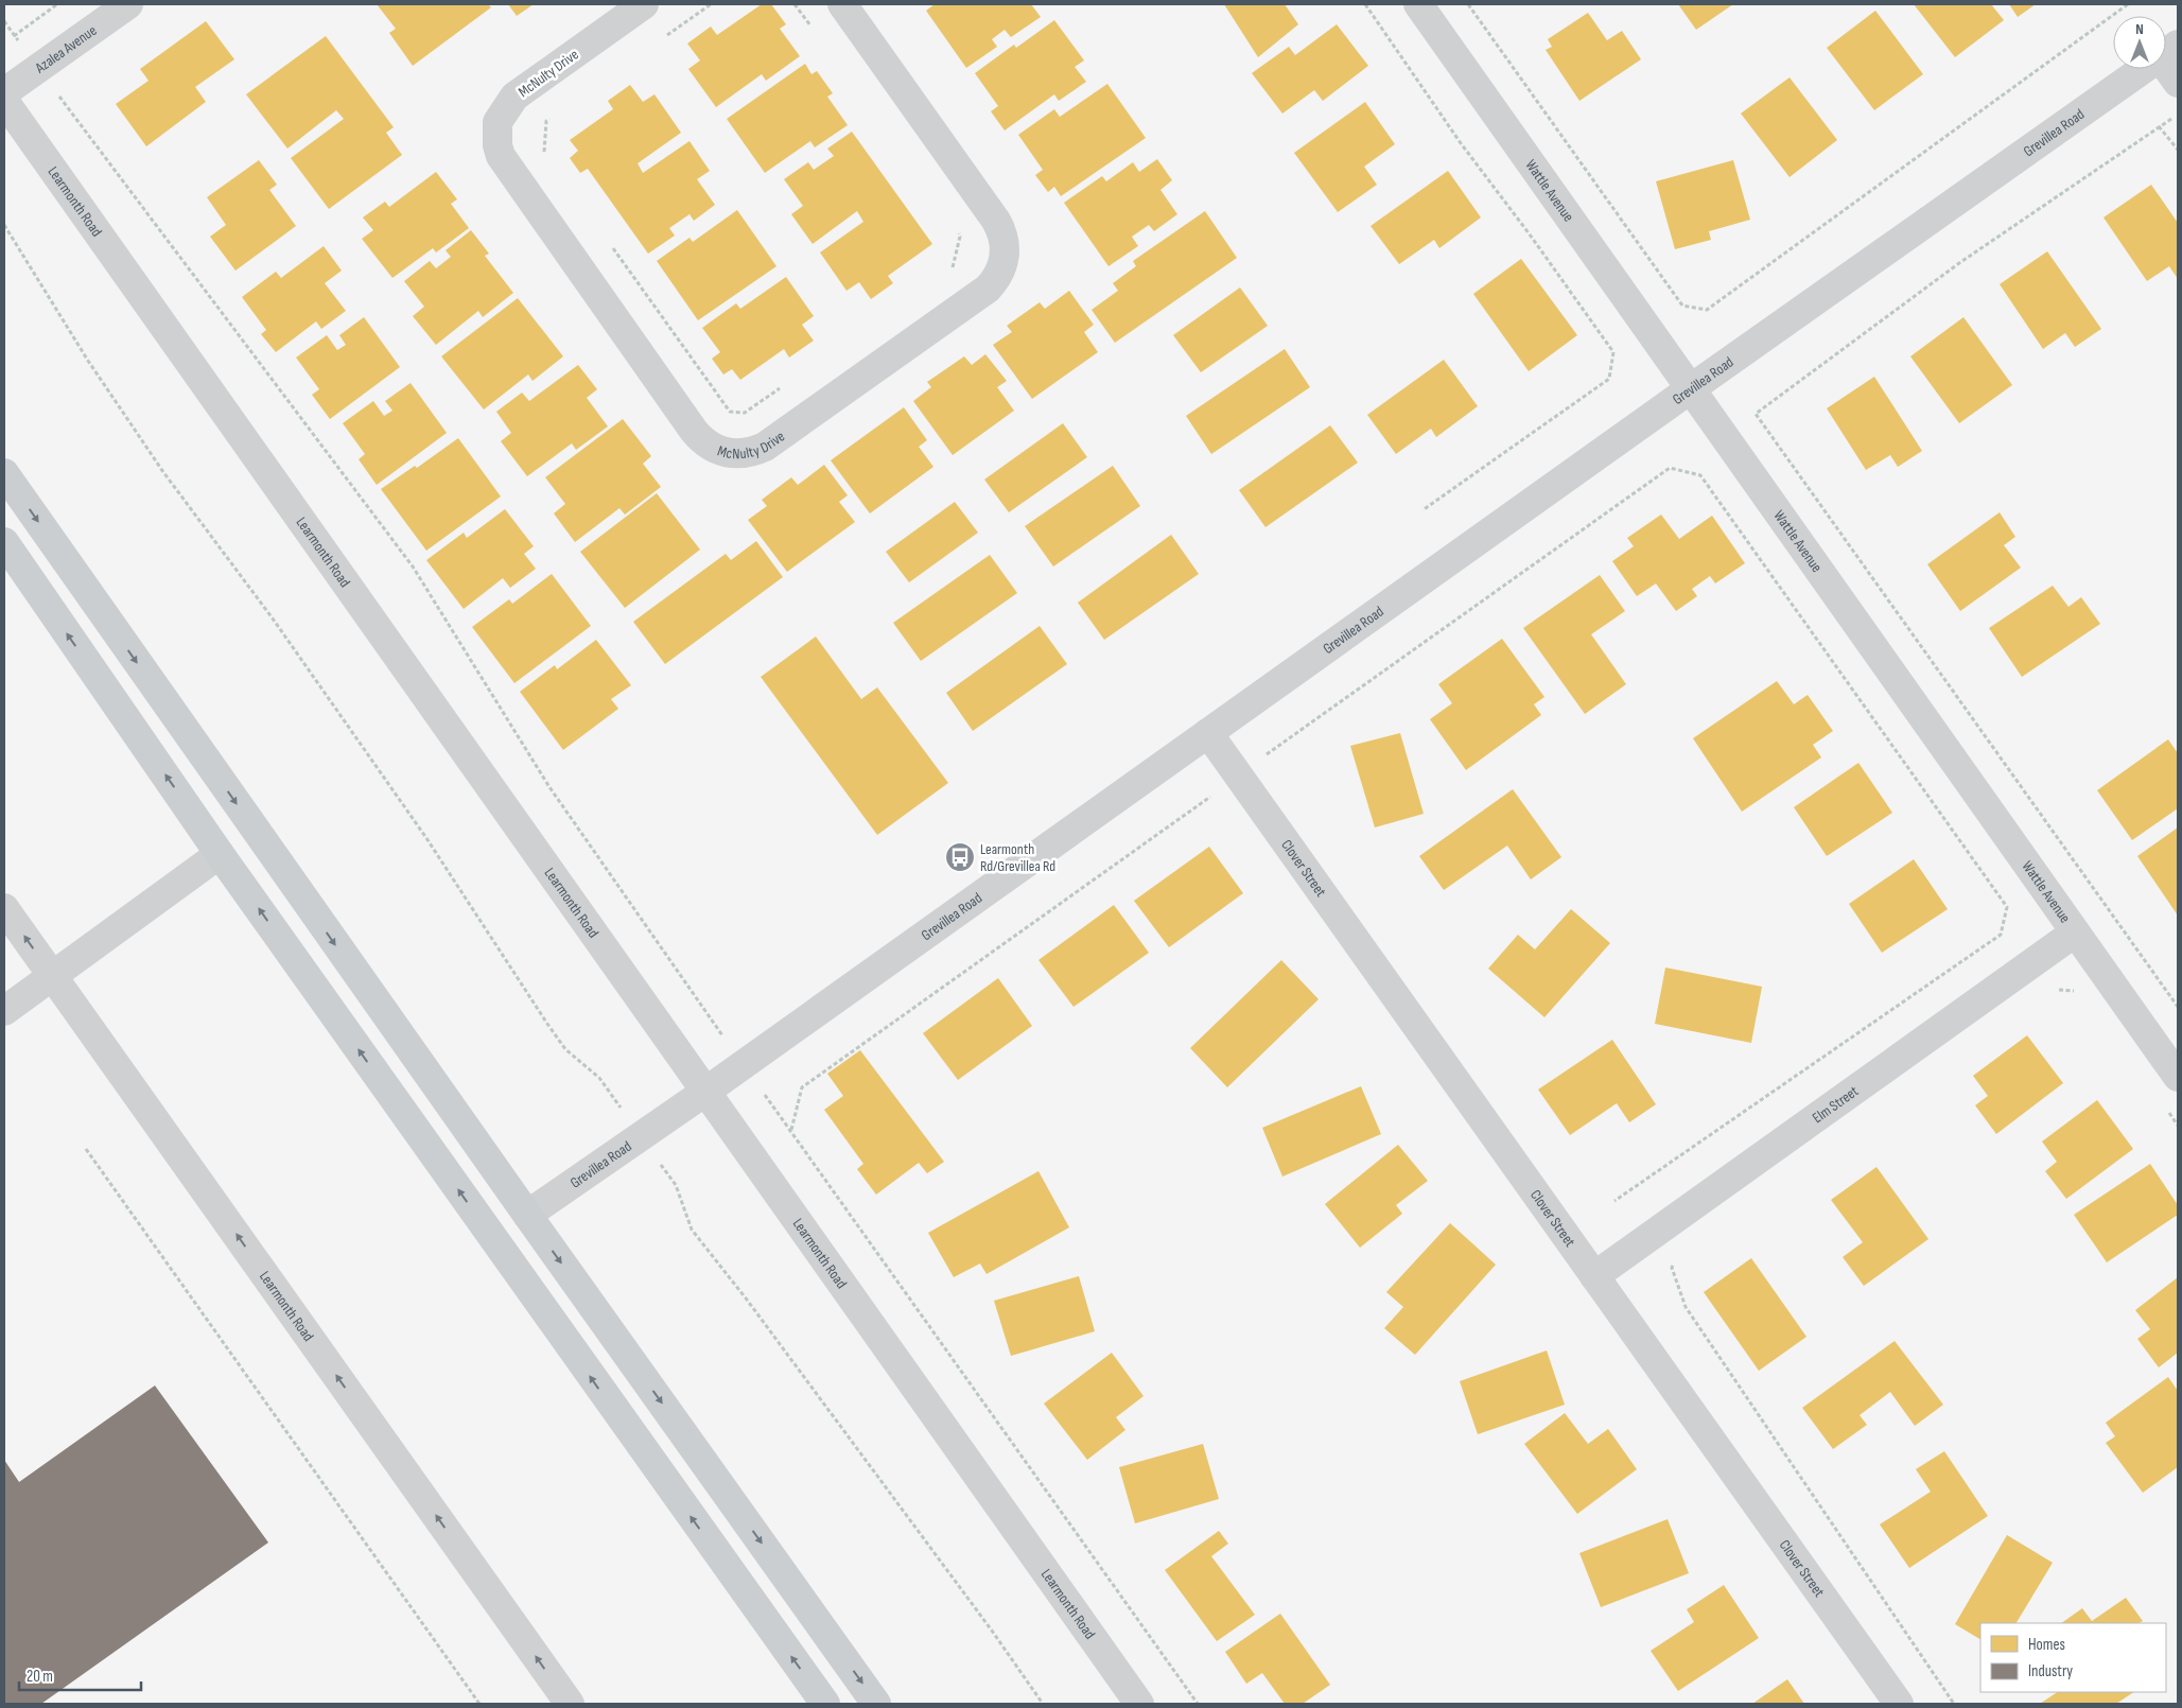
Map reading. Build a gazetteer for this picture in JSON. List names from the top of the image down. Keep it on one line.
{"streets":{"street":["Azalea Avenue","McNulty Drive","Grevillea Road","Wattle Avenue","Learmonth Road","Clover Street","Elm Street"]},"crossings":[["Grevillea Road","Wattle Avenue"],["Grevillea Road","Learmonth Road"],["Grevillea Road","Clover Street"],["Wattle Avenue","Elm Street"],["Clover Street","Elm Street"]],"places":{"bus stop":["Learmonth Rd/Grevillea Rd"]},"legend":["Homes","Industry"],"scale_bar":"20 m","north":"top"}
